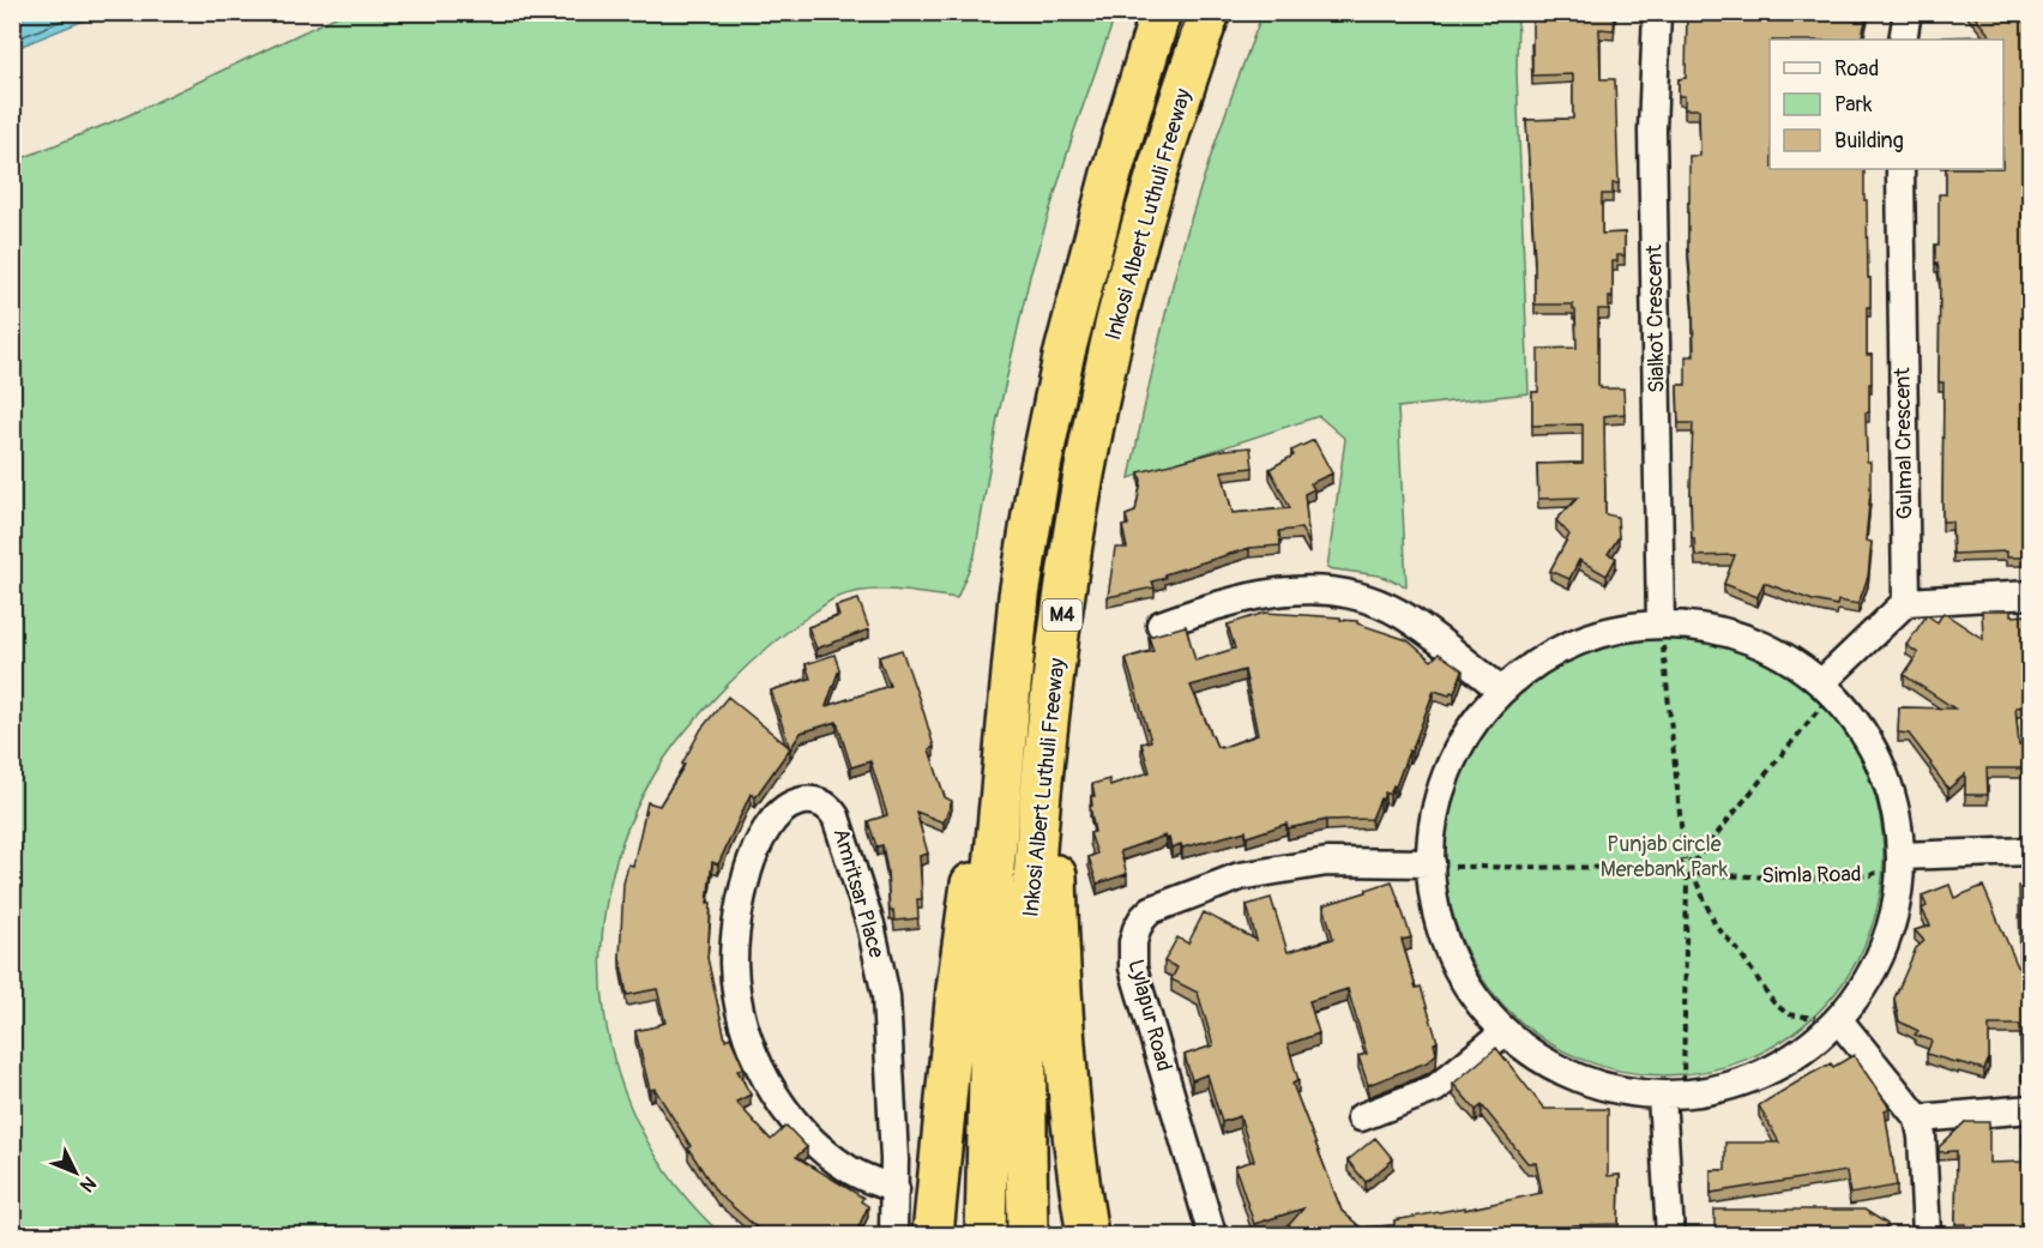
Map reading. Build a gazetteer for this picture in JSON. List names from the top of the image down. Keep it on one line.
{"streets":{"highway":["Inkosi Albert Luthuli Freeway","M4"],"street":["Sialkot Crescent","Gulmal Crescent","Amritsar Place","Lylapur Road"],"path":["Simla Road"]},"parks":["Punjab circle Merebank Park"],"legend":["Road","Park","Building"],"north":"bottom right"}
